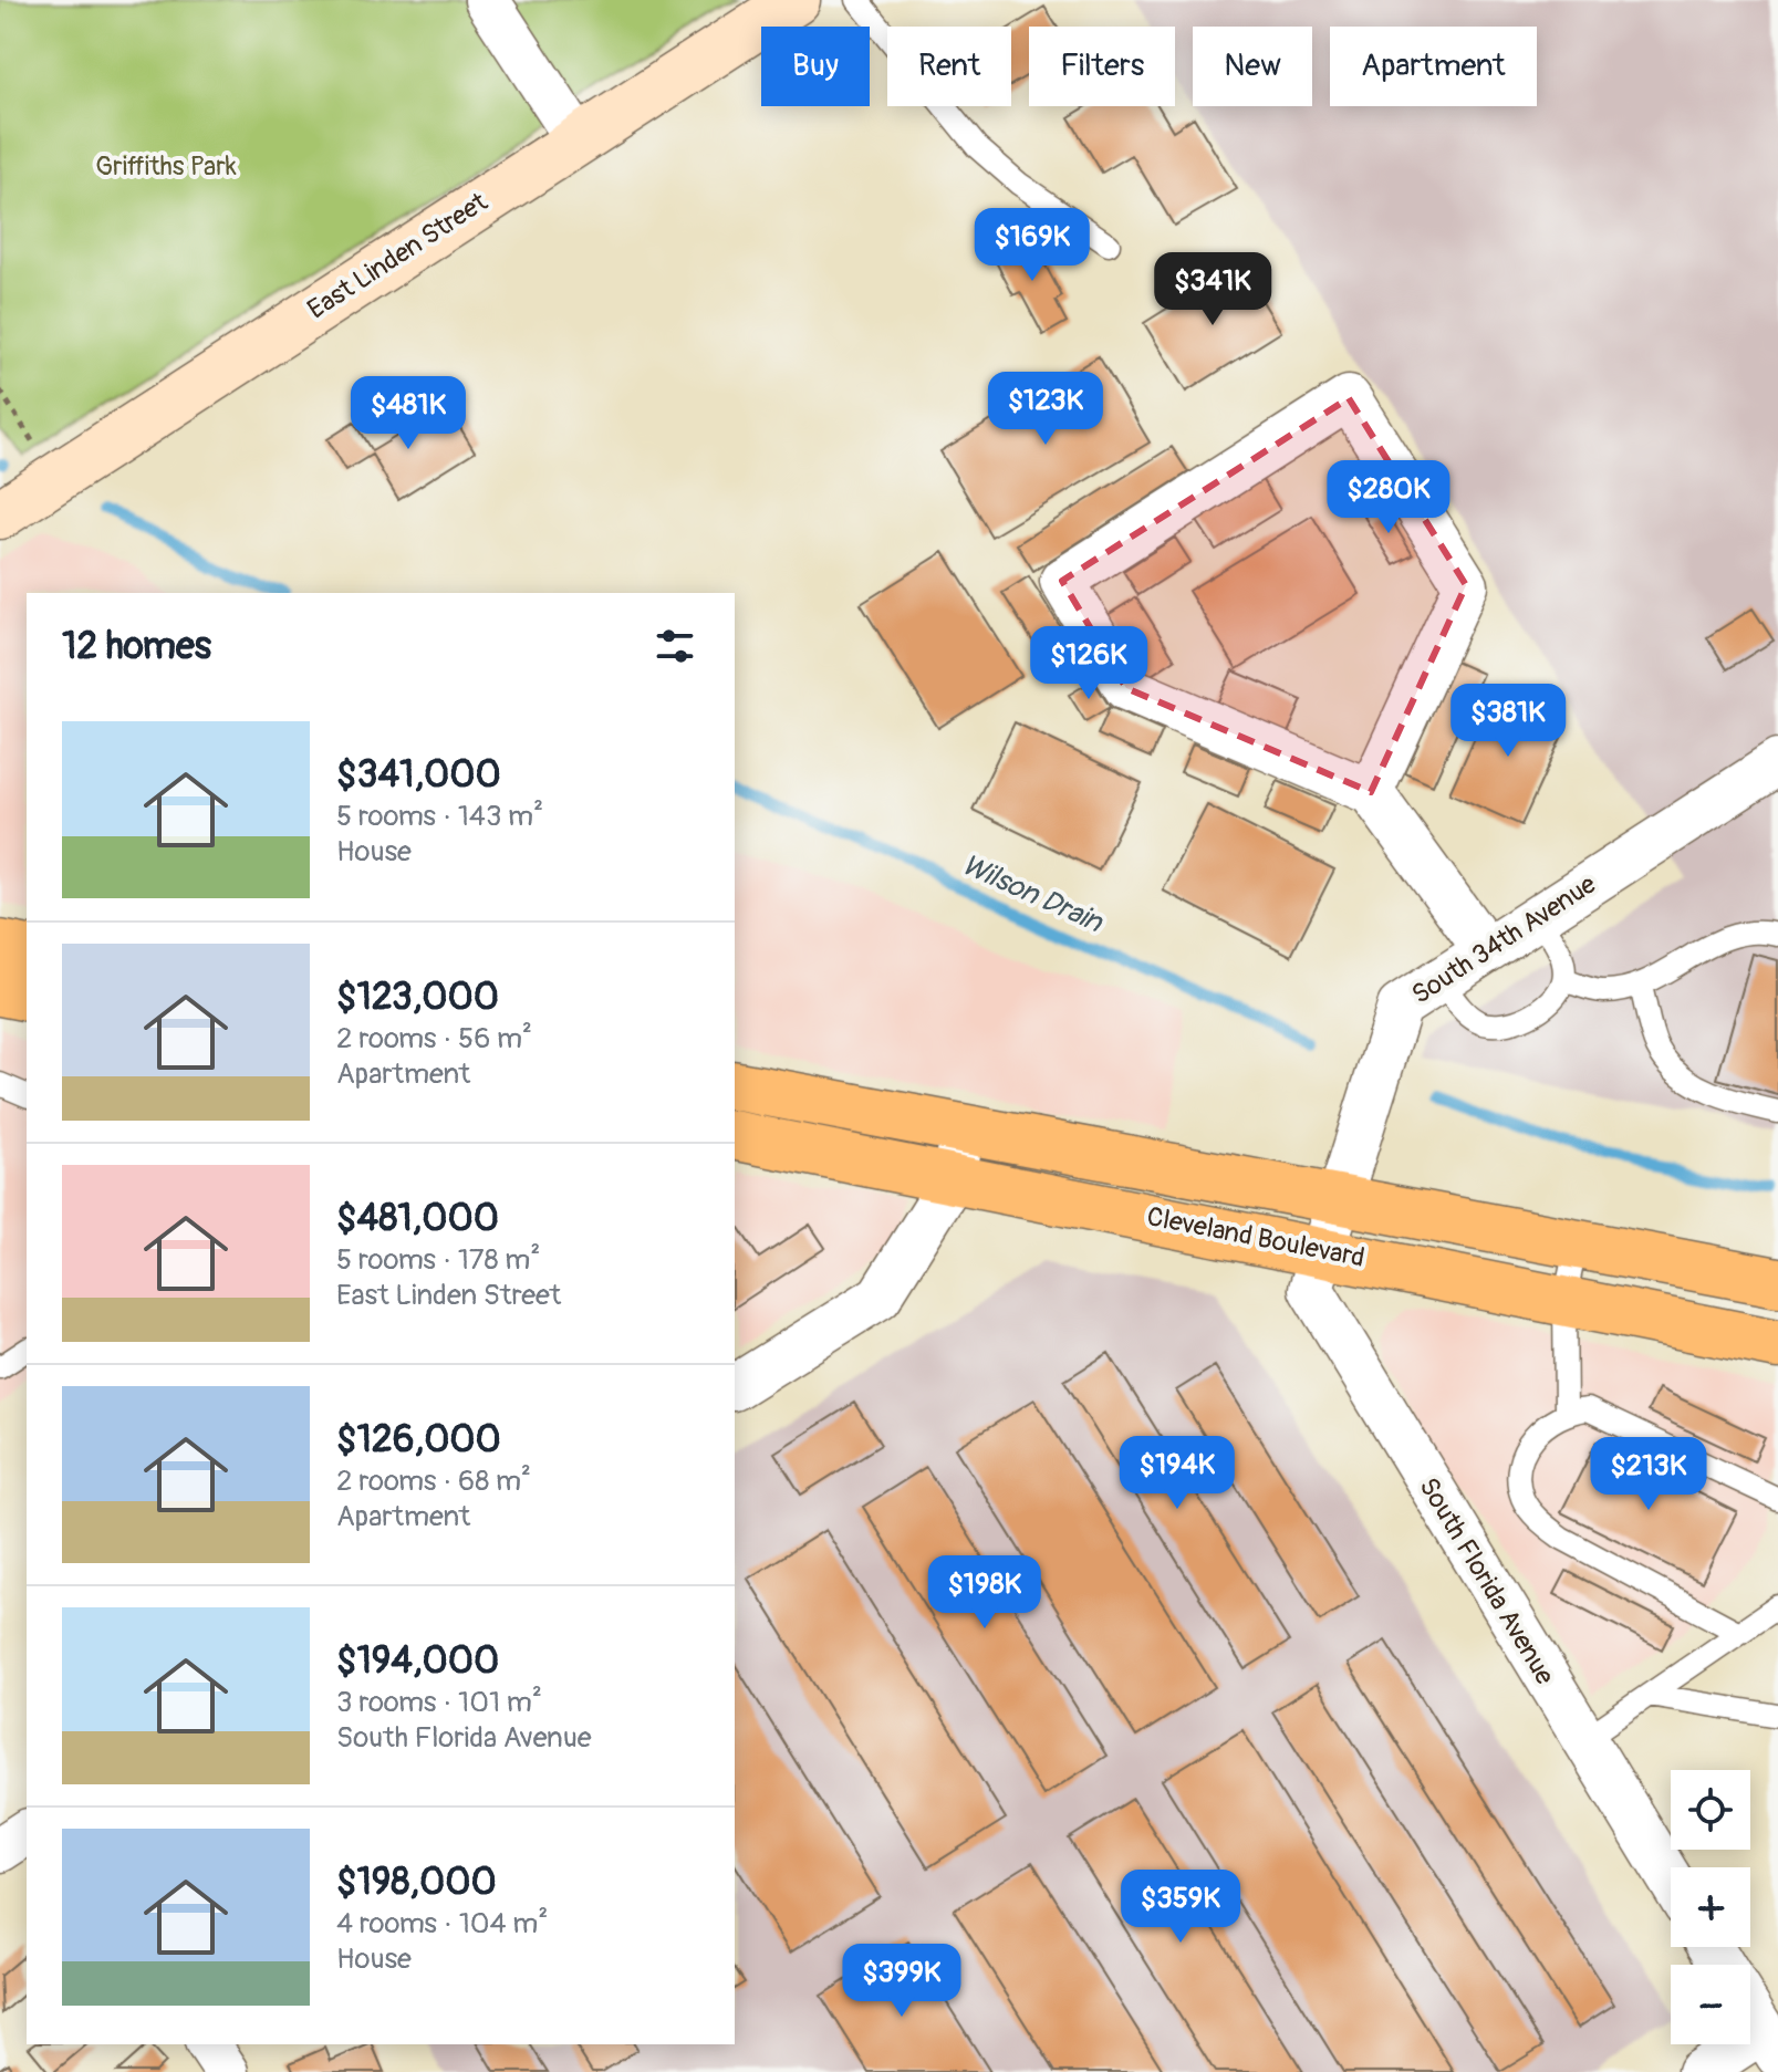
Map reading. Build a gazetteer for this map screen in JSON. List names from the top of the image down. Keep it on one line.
{"streets":{"main road":["East Linden Street","Cleveland Boulevard"],"street":["South 34th Avenue","South Florida Avenue"]},"crossings":[["South 34th Avenue","Cleveland Boulevard"],["South 34th Avenue","South Florida Avenue"],["Cleveland Boulevard","South Florida Avenue"]],"water":["Wilson Drain"],"parks":["Griffiths Park"],"page":{"chip":["Buy","Rent","Filters","New","Apartment"],"price":["$169K","$341K","$123K","$481K","$280K","$126K","$381K","$194K","$213K","$198K","$359K","$399K"],"heading":"12 homes","list":[{"name":"$341,000","note":"5 rooms · 143 m² · House"},{"name":"$123,000","note":"2 rooms · 56 m² · Apartment"},{"name":"$481,000","note":"5 rooms · 178 m² · East Linden Street"},{"name":"$126,000","note":"2 rooms · 68 m² · Apartment"},{"name":"$194,000","note":"3 rooms · 101 m² · South Florida Avenue"},{"name":"$198,000","note":"4 rooms · 104 m² · House"}],"map_buttons":["+","−"]}}
